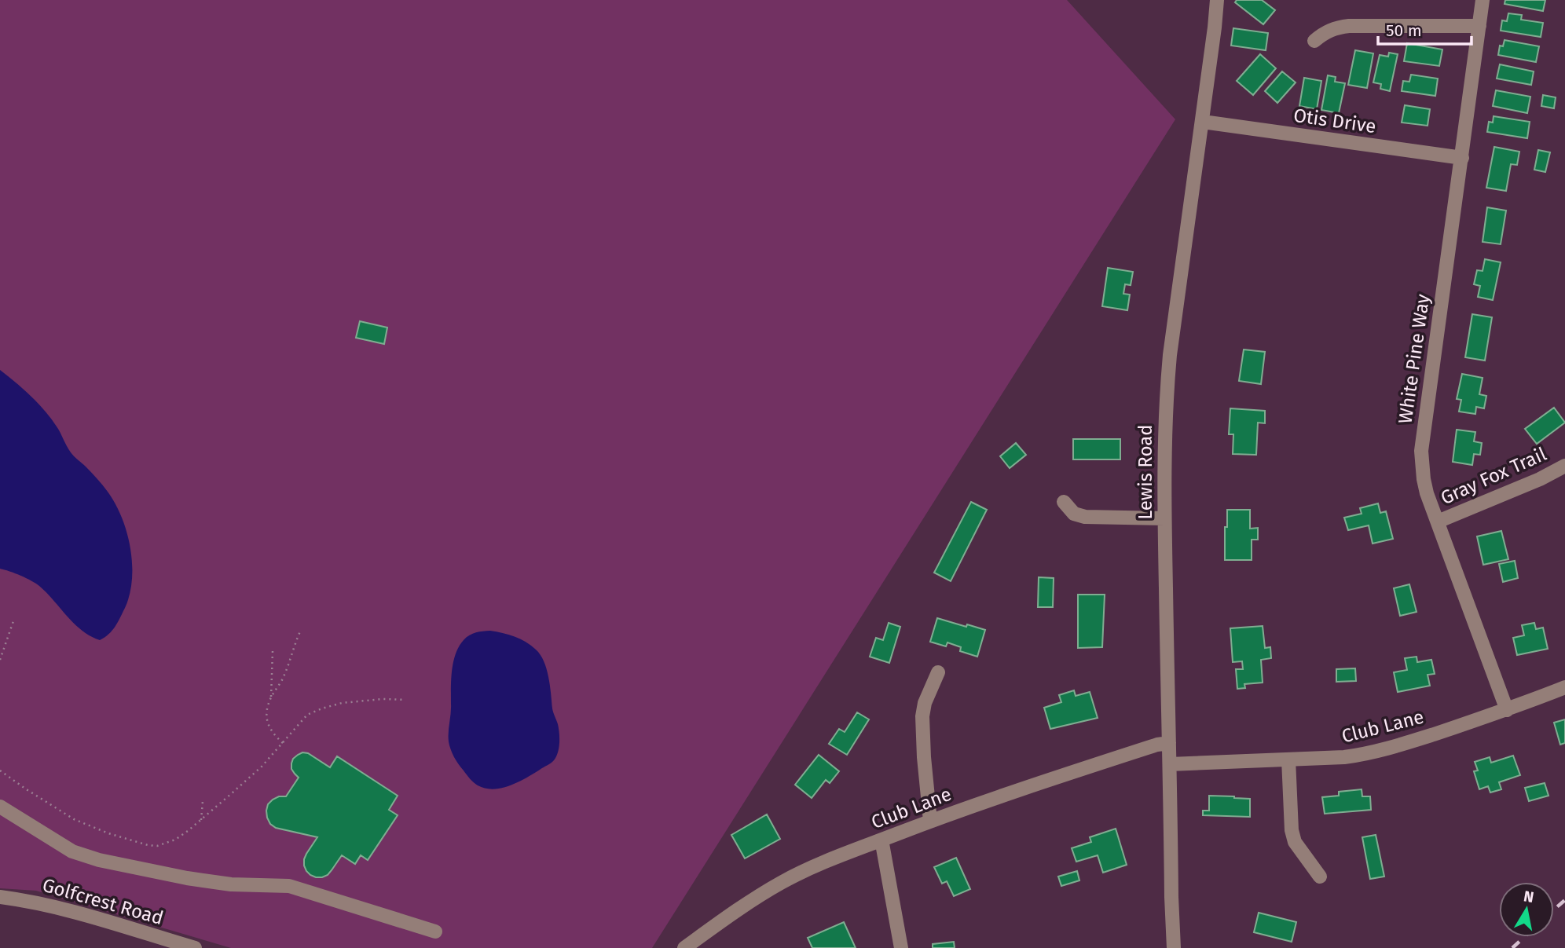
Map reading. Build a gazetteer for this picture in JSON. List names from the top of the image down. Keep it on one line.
{"streets":{"street":["Otis Drive","White Pine Way","Lewis Road","Gray Fox Trail","Club Lane","Golfcrest Road"]},"crossings":[["Otis Drive","White Pine Way"],["Otis Drive","Lewis Road"],["White Pine Way","Gray Fox Trail"],["White Pine Way","Club Lane"],["Lewis Road","Club Lane"]],"scale_bar":"50 m","north":"top"}
